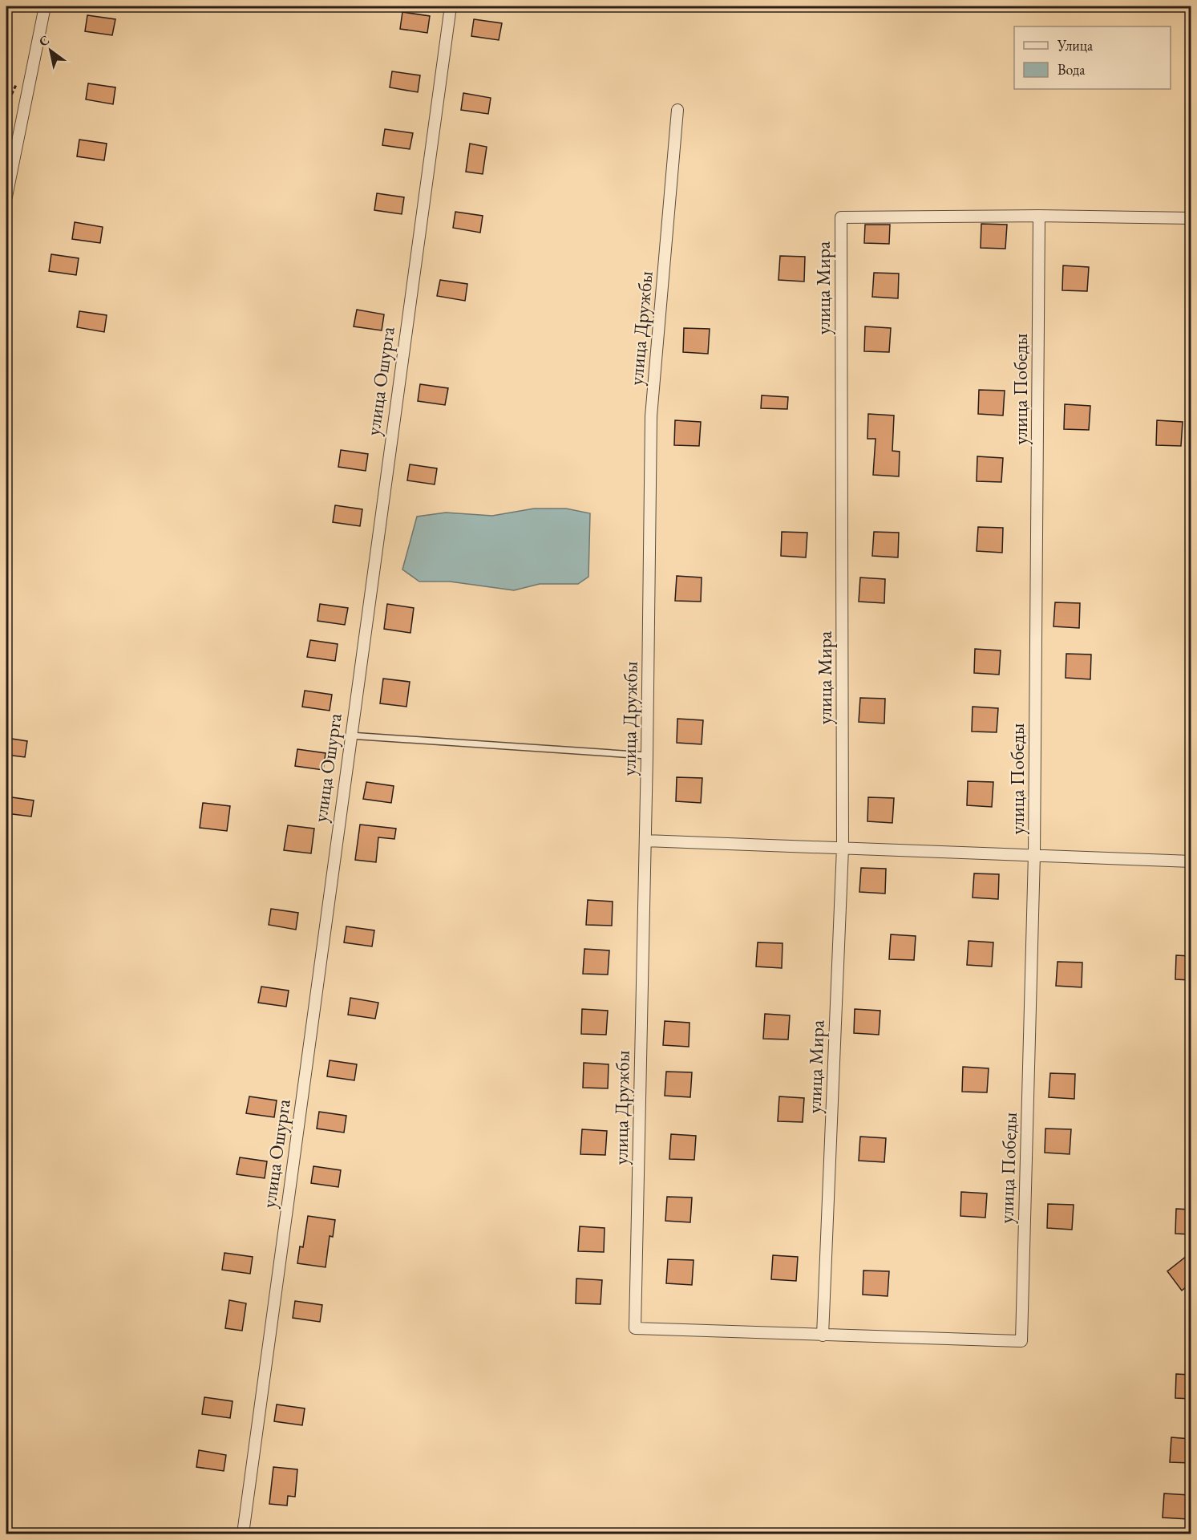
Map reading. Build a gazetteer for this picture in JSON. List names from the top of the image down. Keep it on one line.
{"streets":{"street":["улица Мира","улица Дружбы","улица Ошурга","улица Победы"]},"crossings":[["улица Мира","улица Дружбы"],["улица Мира","улица Победы"],["улица Дружбы","улица Победы"]],"legend":["Улица","Вода"],"north":"top left"}
